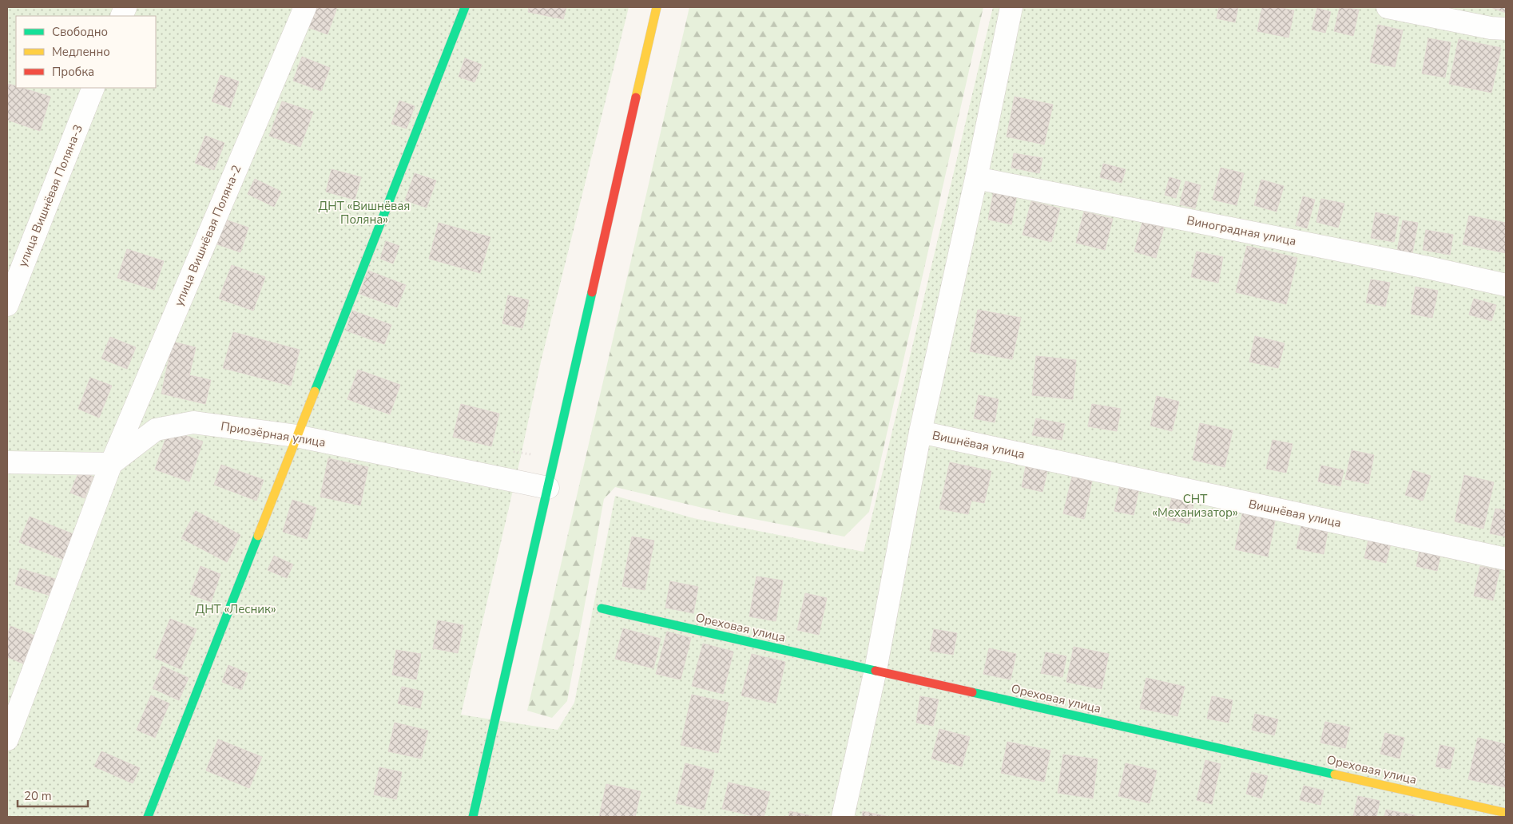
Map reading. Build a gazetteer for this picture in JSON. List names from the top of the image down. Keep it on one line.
{"streets":{"street":["улица Вишнёвая Поляна-3","Виноградная улица","улица Вишнёвая Поляна-2","Приозёрная улица","Вишнёвая улица","Ореховая улица"]},"crossings":[["улица Вишнёвая Поляна-2","Приозёрная улица"]],"parks":["ДНТ «Вишнёвая Поляна»","СНТ «Механизатор»","ДНТ «Лесник»"],"legend":["Свободно","Медленно","Пробка"],"scale_bar":"20 m"}
